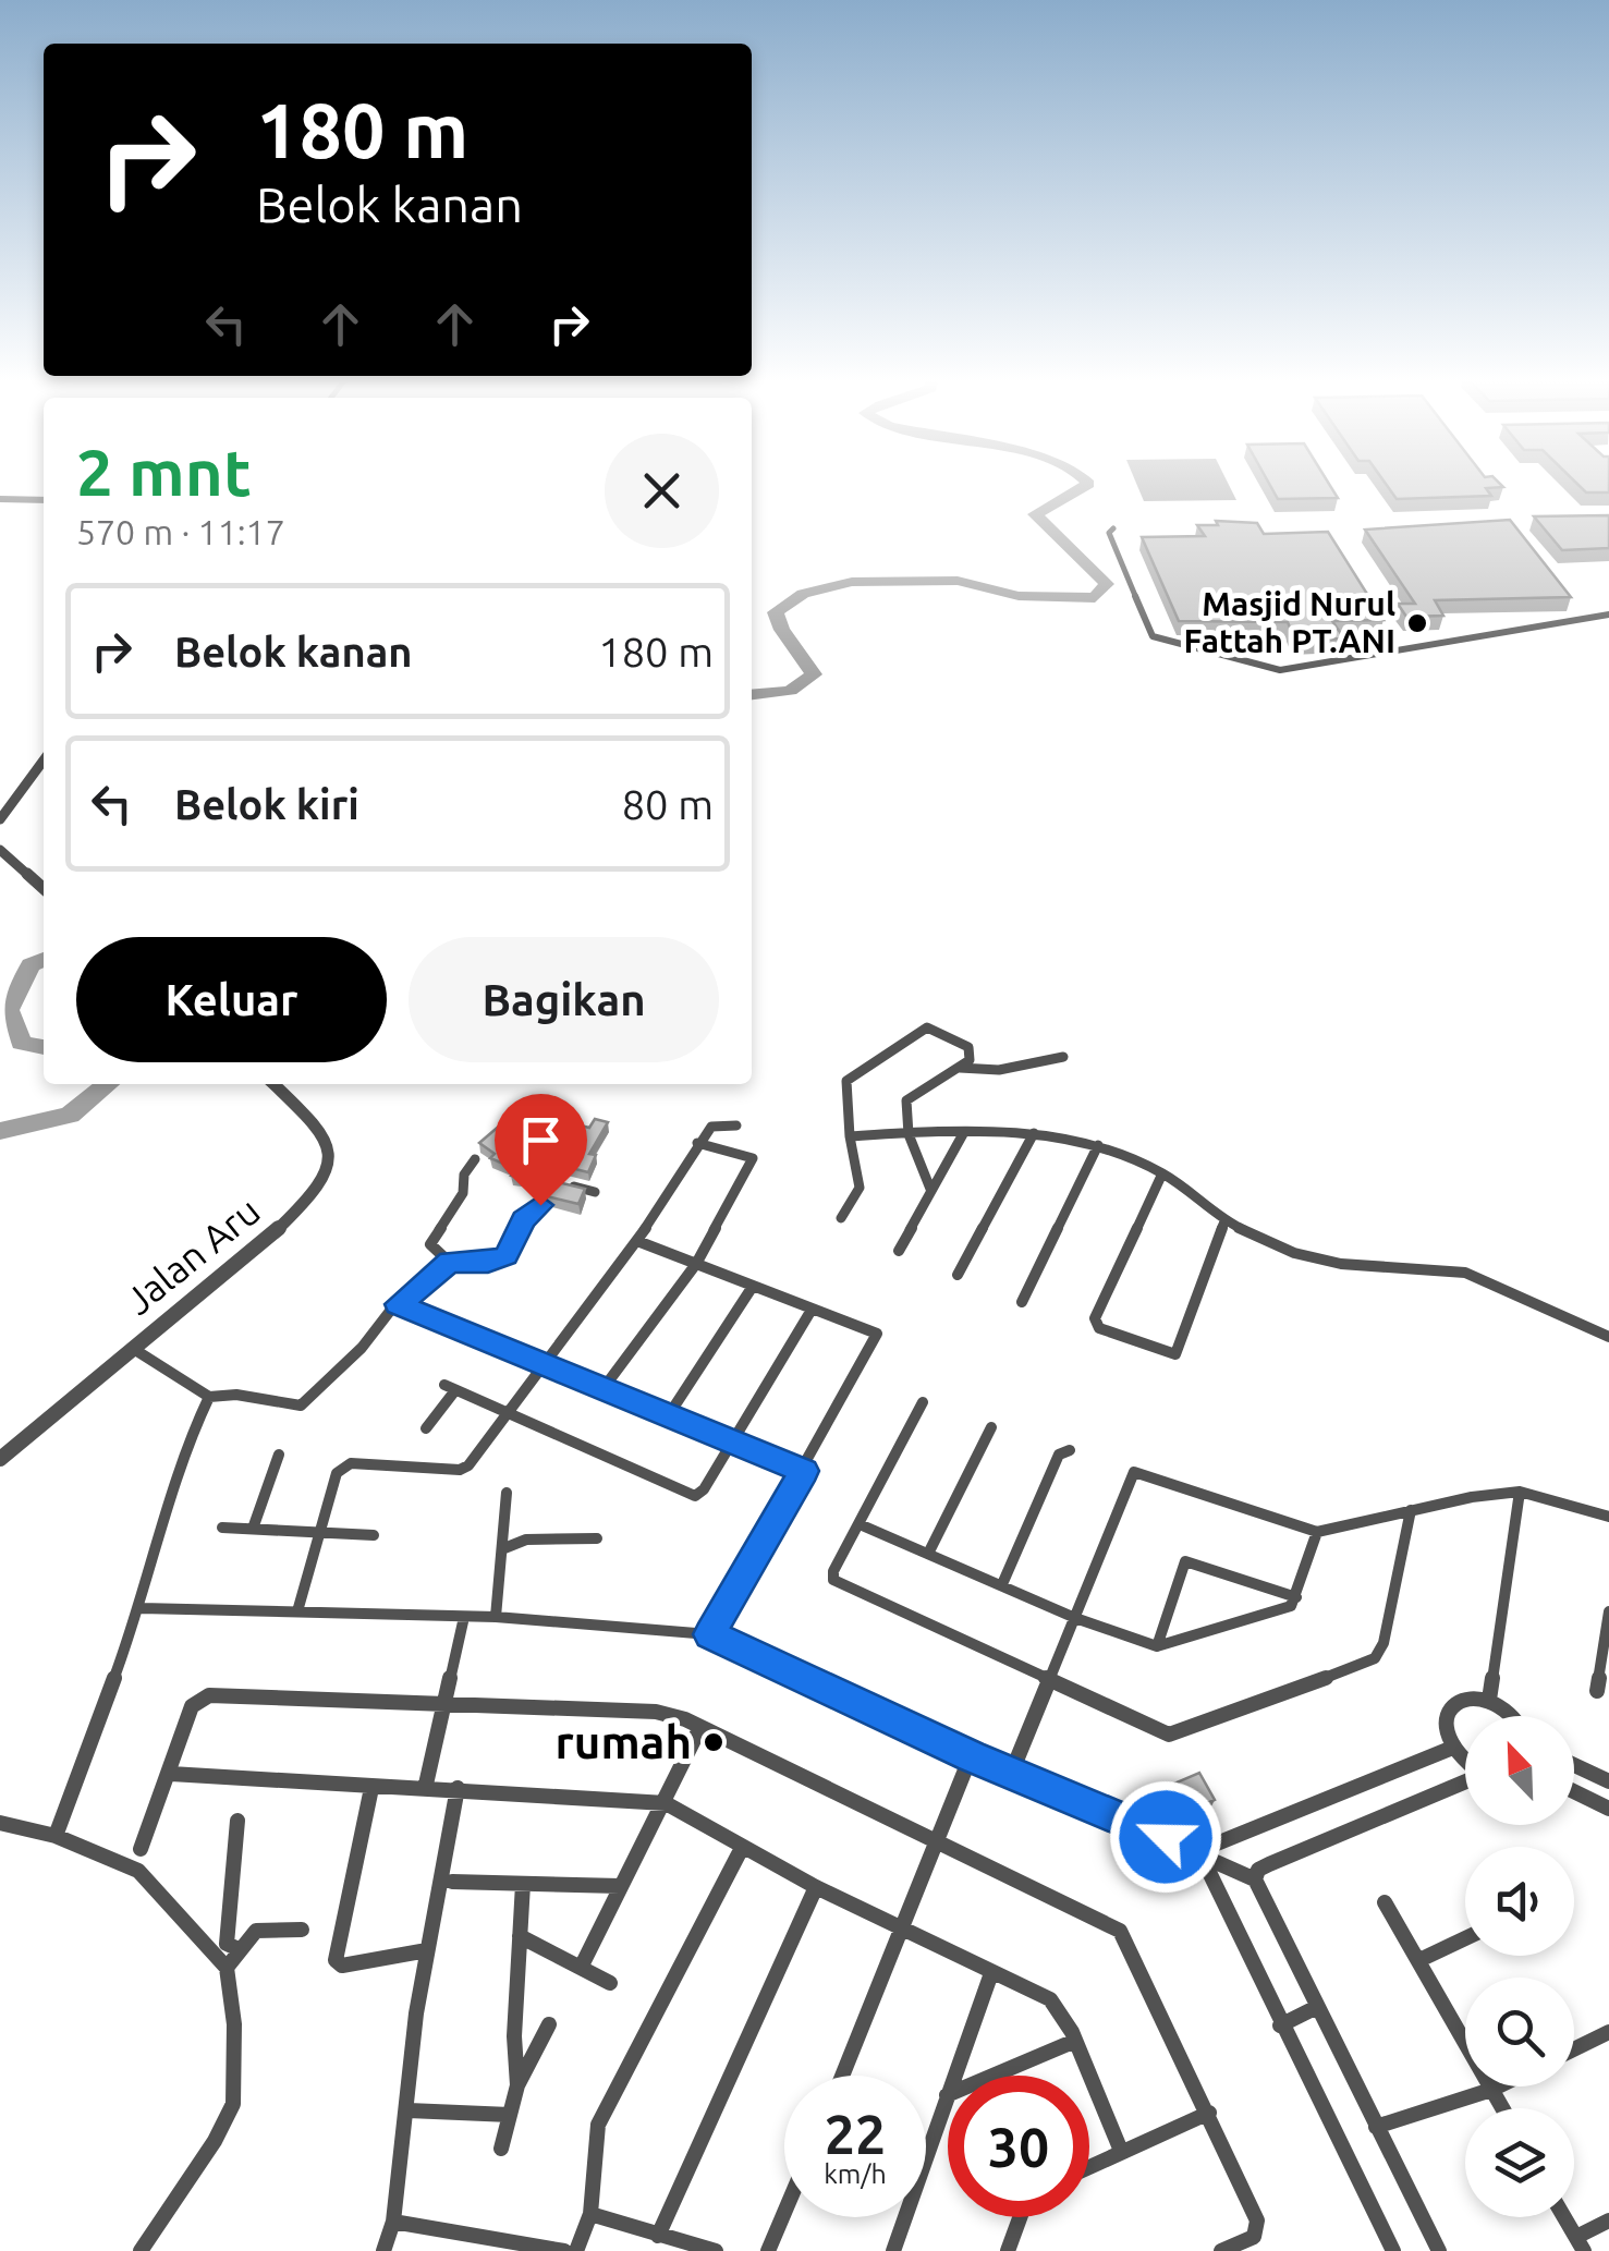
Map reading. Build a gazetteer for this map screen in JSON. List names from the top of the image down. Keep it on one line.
{"streets":{"street":["Jalan Aru"]},"places":["Masjid Nurul Fattah PT.ANI","rumah"],"north":"top left","page":{"turn":["180 m","Belok kanan"],"heading":["2 mnt","570 m · 11:17"],"list":[{"name":"Belok kanan","value":"180 m"},{"name":"Belok kiri","value":"80 m"}],"buttons":["Keluar","Bagikan"],"speed":"22 km/h","limit":"30"}}
